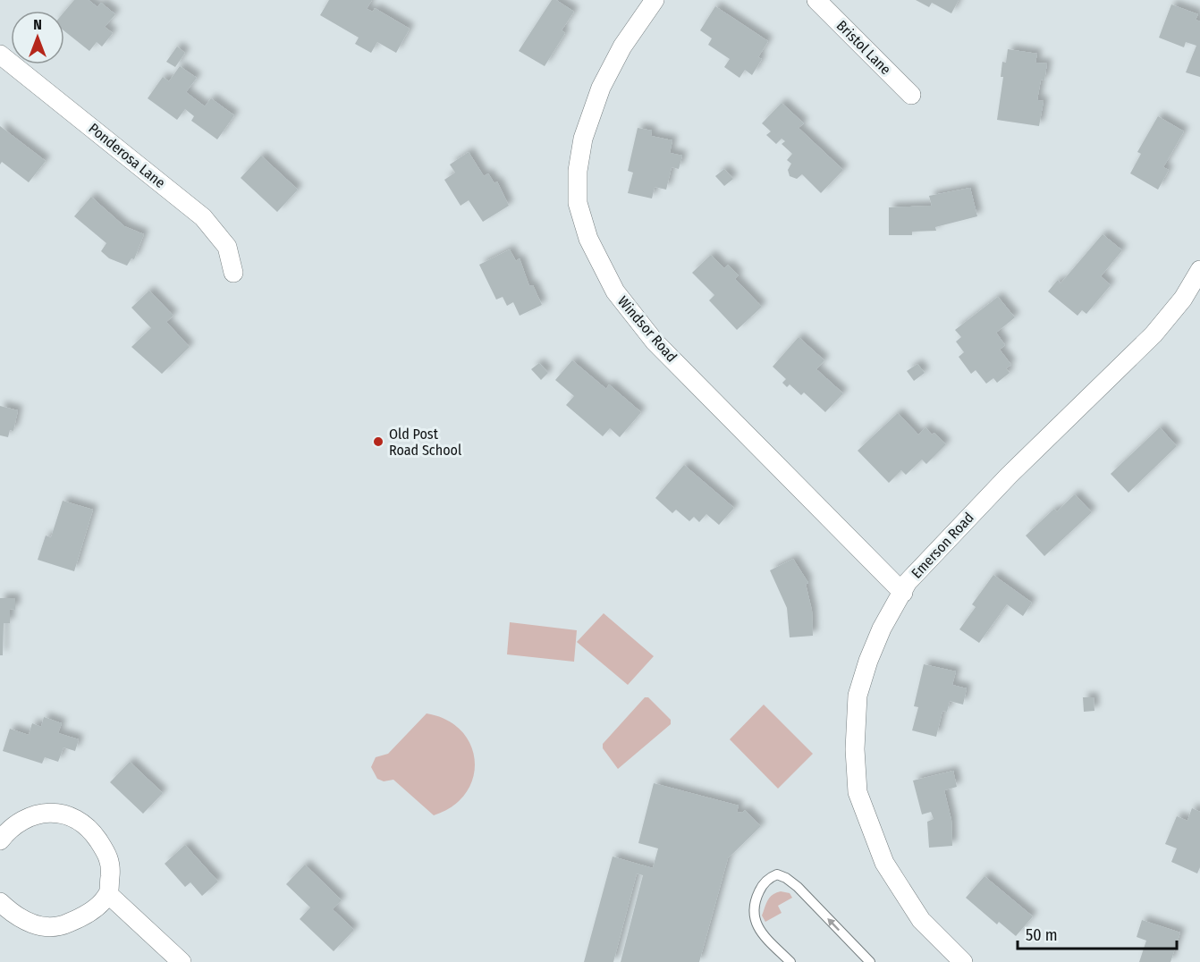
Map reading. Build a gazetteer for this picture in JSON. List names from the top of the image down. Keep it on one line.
{"streets":{"street":["Bristol Lane","Ponderosa Lane","Windsor Road","Emerson Road"]},"crossings":[["Windsor Road","Emerson Road"]],"places":["Old Post Road School"],"scale_bar":"50 m","north":"top"}
